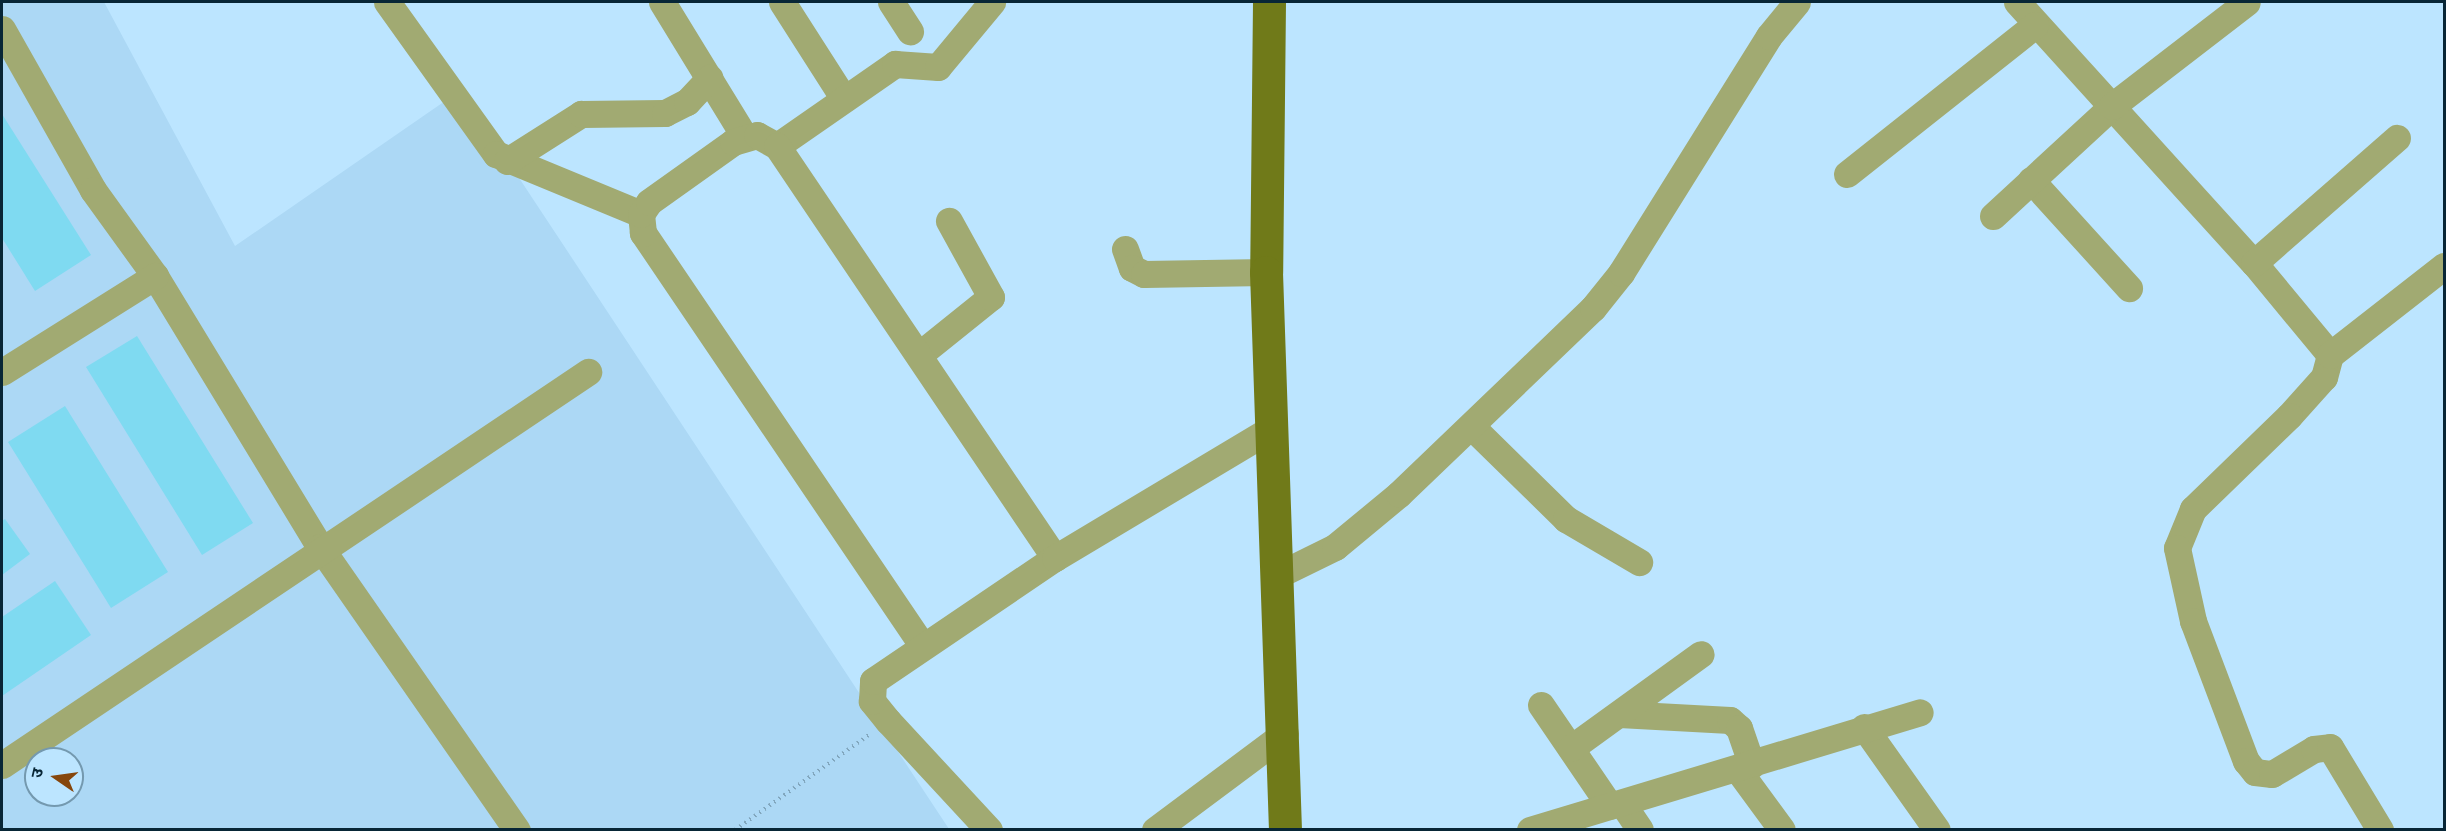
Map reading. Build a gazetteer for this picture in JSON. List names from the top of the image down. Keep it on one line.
{"north":"left"}
